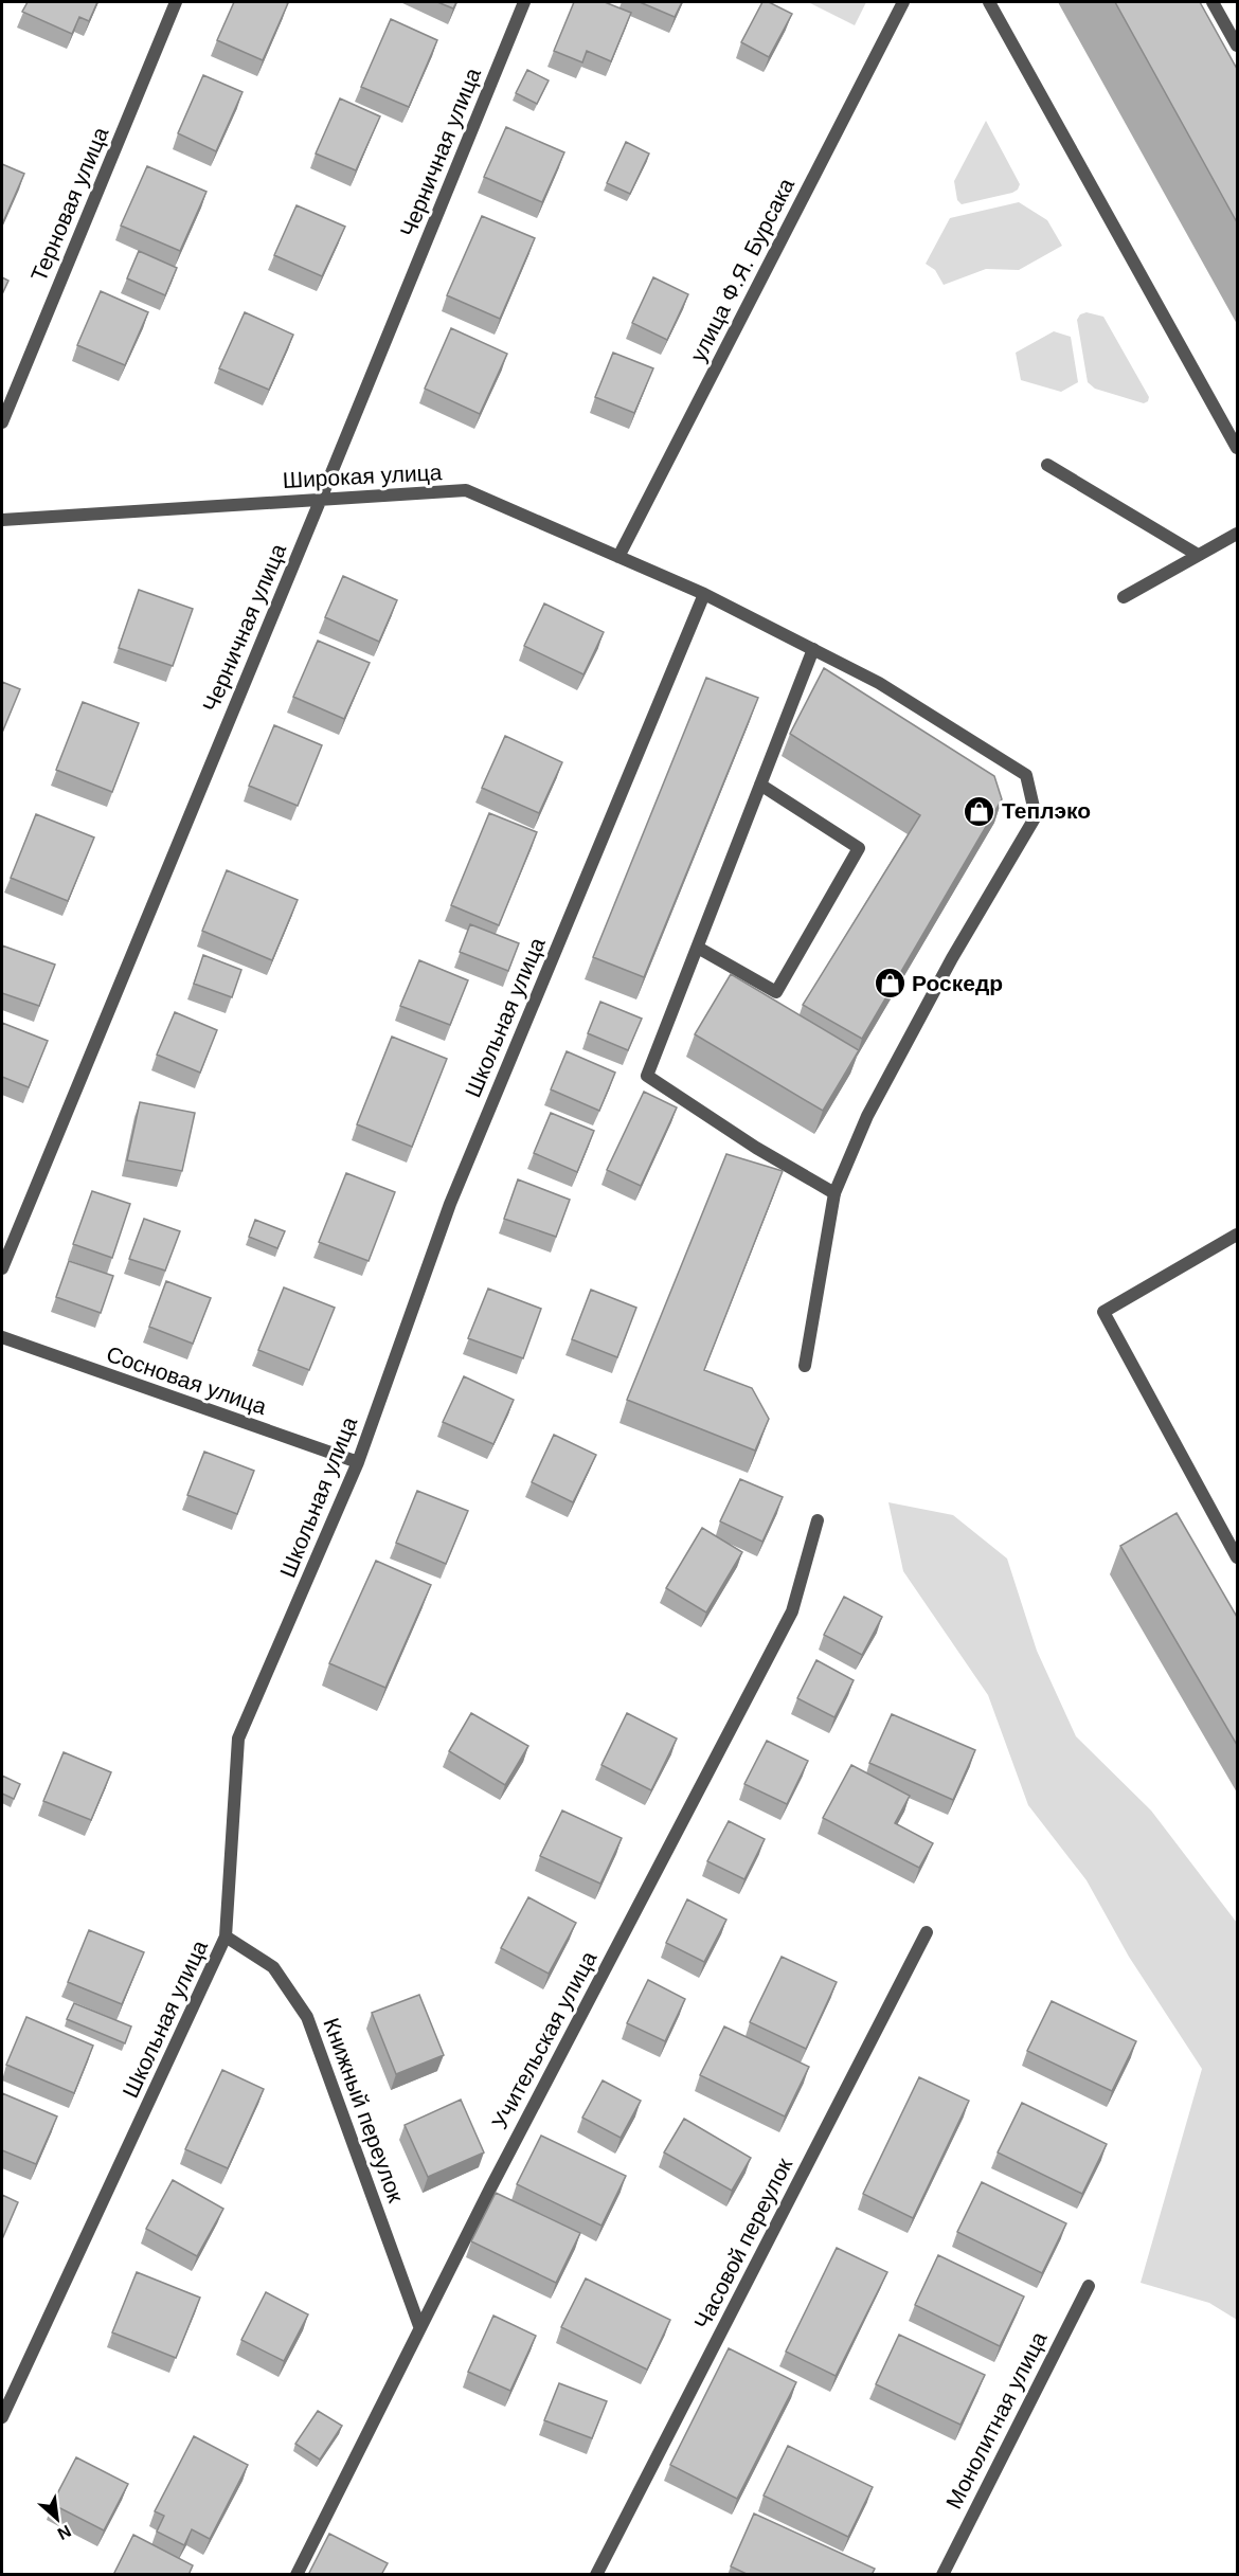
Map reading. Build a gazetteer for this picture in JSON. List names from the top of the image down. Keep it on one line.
{"streets":{"street":["Черничная улица","Терновая улица","улица Ф.Я. Бурсака","Широкая улица","Школьная улица","Сосновая улица","Учительская улица","Книжный переулок","Часовой переулок","Монолитная улица"]},"crossings":[["Черничная улица","Широкая улица"],["улица Ф.Я. Бурсака","Широкая улица"],["Широкая улица","Школьная улица"],["Школьная улица","Сосновая улица"],["Школьная улица","Книжный переулок"],["Учительская улица","Книжный переулок"]],"places":{"shop":["Теплэко","Роскедр"]},"north":"bottom right"}
